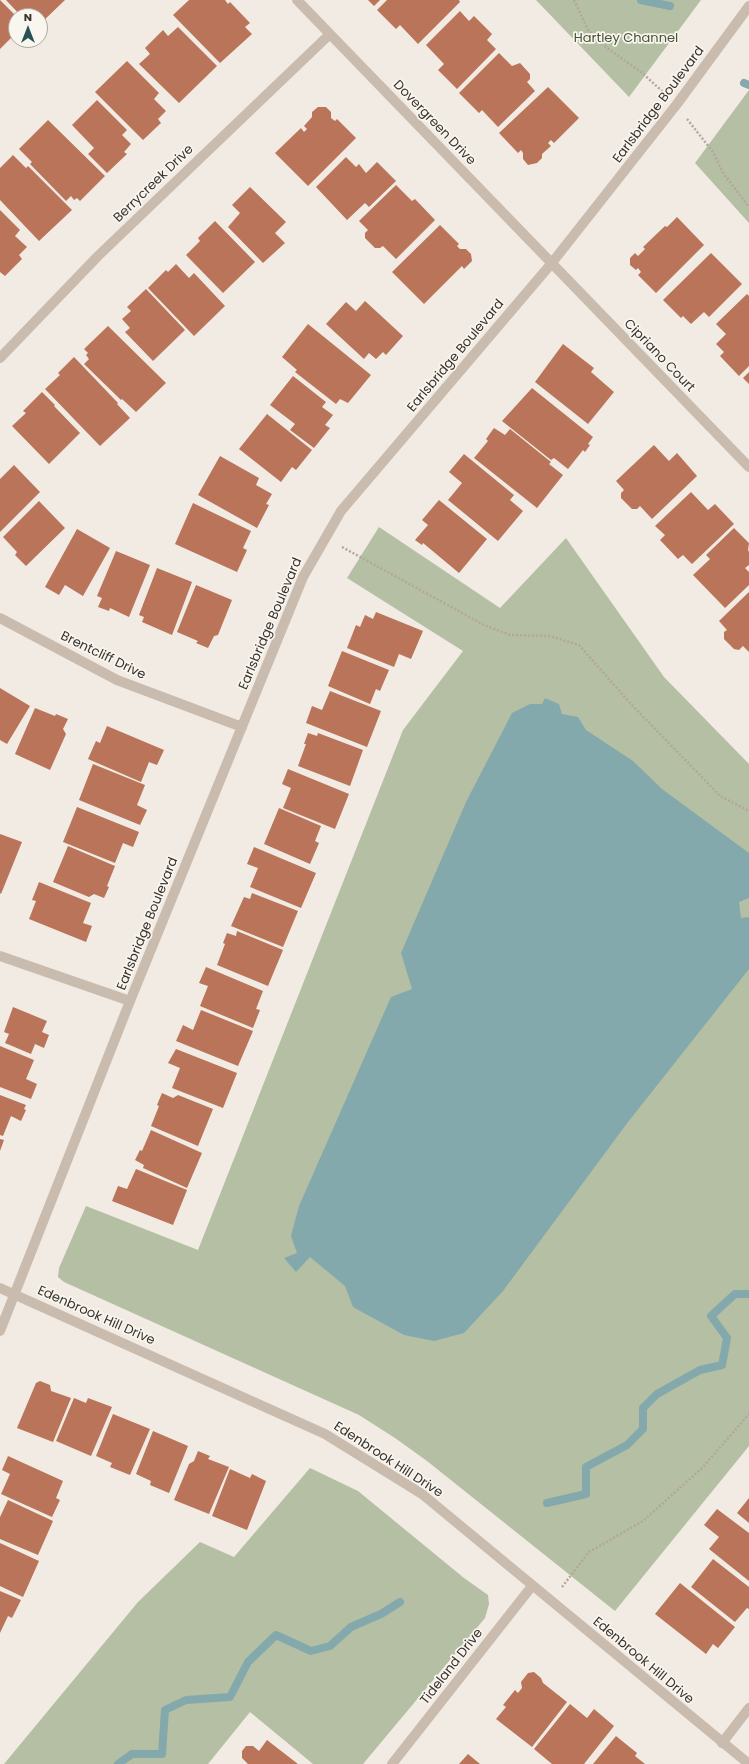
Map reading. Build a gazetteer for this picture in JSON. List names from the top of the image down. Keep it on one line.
{"streets":{"street":["Earlsbridge Boulevard","Dovergreen Drive","Berrycreek Drive","Cipriano Court","Brentcliff Drive","Edenbrook Hill Drive","Tideland Drive"]},"crossings":[["Earlsbridge Boulevard","Dovergreen Drive"],["Earlsbridge Boulevard","Cipriano Court"],["Earlsbridge Boulevard","Brentcliff Drive"],["Earlsbridge Boulevard","Edenbrook Hill Drive"],["Dovergreen Drive","Berrycreek Drive"],["Dovergreen Drive","Cipriano Court"],["Edenbrook Hill Drive","Tideland Drive"]],"parks":["Hartley Channel"],"north":"top"}
